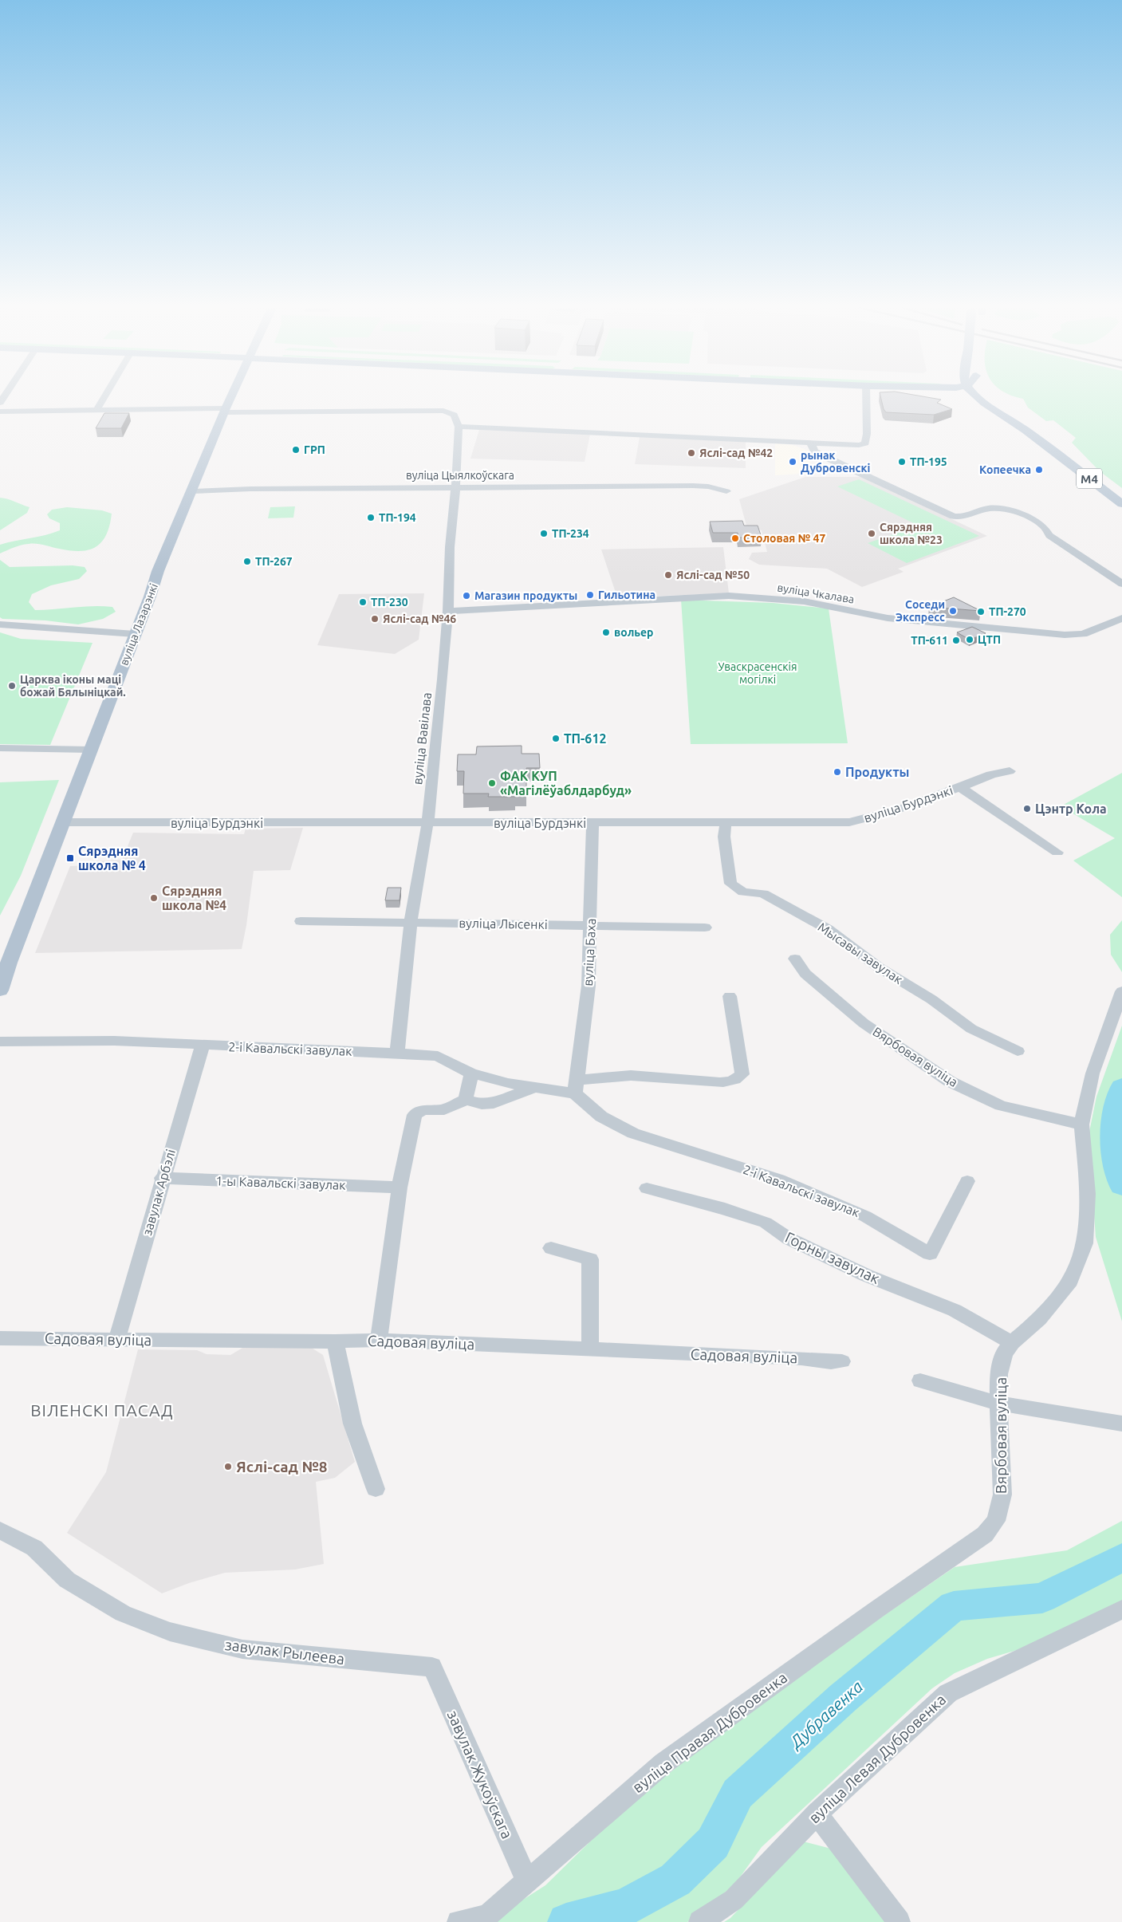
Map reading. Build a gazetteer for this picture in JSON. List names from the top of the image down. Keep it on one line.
{"streets":{"main road":["М4","вуліца Лазарэнкі"],"street":["вуліца Цыялкоўскага","вуліца Чкалава","вуліца Вавілава","вуліца Бурдэнкі","вуліца Лысенкі","вуліца Баха","Мысавы завулак","2-і Кавальскі завулак","Вярбовая вуліца","1-ы Кавальскі завулак","завулак Арбэлі","Горны завулак","Садовая вуліца","завулак Рылеева","вуліца Правая Дубровенка","вуліца Левая Дубровенка","завулак Жукоўскага"]},"crossings":[["вуліца Цыялкоўскага","вуліца Лазарэнкі"],["вуліца Цыялкоўскага","вуліца Вавілава"],["вуліца Чкалава","вуліца Вавілава"],["вуліца Лазарэнкі","вуліца Бурдэнкі"],["вуліца Вавілава","вуліца Бурдэнкі"],["вуліца Вавілава","вуліца Лысенкі"],["вуліца Вавілава","2-і Кавальскі завулак"],["вуліца Бурдэнкі","вуліца Баха"],["вуліца Бурдэнкі","Мысавы завулак"],["вуліца Лысенкі","вуліца Баха"],["вуліца Баха","2-і Кавальскі завулак"],["2-і Кавальскі завулак","завулак Арбэлі"],["Вярбовая вуліца","Горны завулак"],["Вярбовая вуліца","вуліца Правая Дубровенка"],["1-ы Кавальскі завулак","завулак Арбэлі"],["завулак Арбэлі","Садовая вуліца"],["завулак Рылеева","завулак Жукоўскага"],["вуліца Правая Дубровенка","завулак Жукоўскага"]],"districts":["ВІЛЕНСКІ ПАСАД"],"water":["Дубравенка"],"parks":["Уваскрасенскія могілкі"],"places":{"other":["ГРП","Яслі-сад №42","рынак Дубровенскі","ТП-195","Копеечка","ТП-194","ТП-234","Сярэдняя школа №23","Столовая № 47","ТП-267","Яслі-сад №50","Гильотина","Магазин продукты","ТП-230","Соседи Экспресс","ТП-270","Яслі-сад №46","вольер","ЦТП","ТП-611","Царква іконы маці божай Бялыніцкай.","ТП-612","Продукты","ФАК КУП «Магілёўаблдарбуд»","Цэнтр Кола","Сярэдняя школа №4","Яслі-сад №8"],"transit":["Сярэдняя школа № 4"]}}
